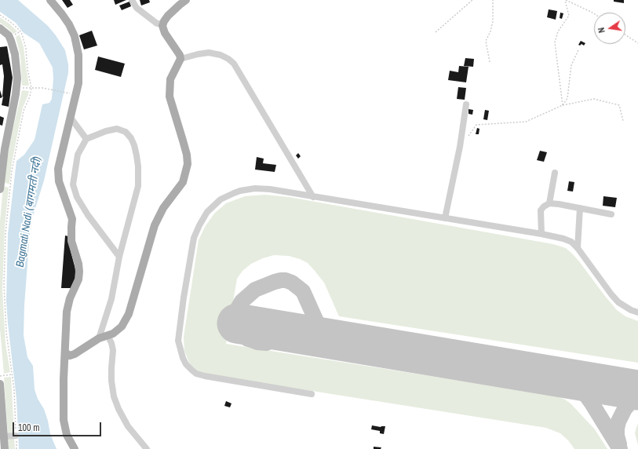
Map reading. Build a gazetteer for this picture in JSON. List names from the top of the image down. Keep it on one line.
{"water":["Bagmati Nadi (बागमती नदी)"],"scale_bar":"100 m","north":"left"}
